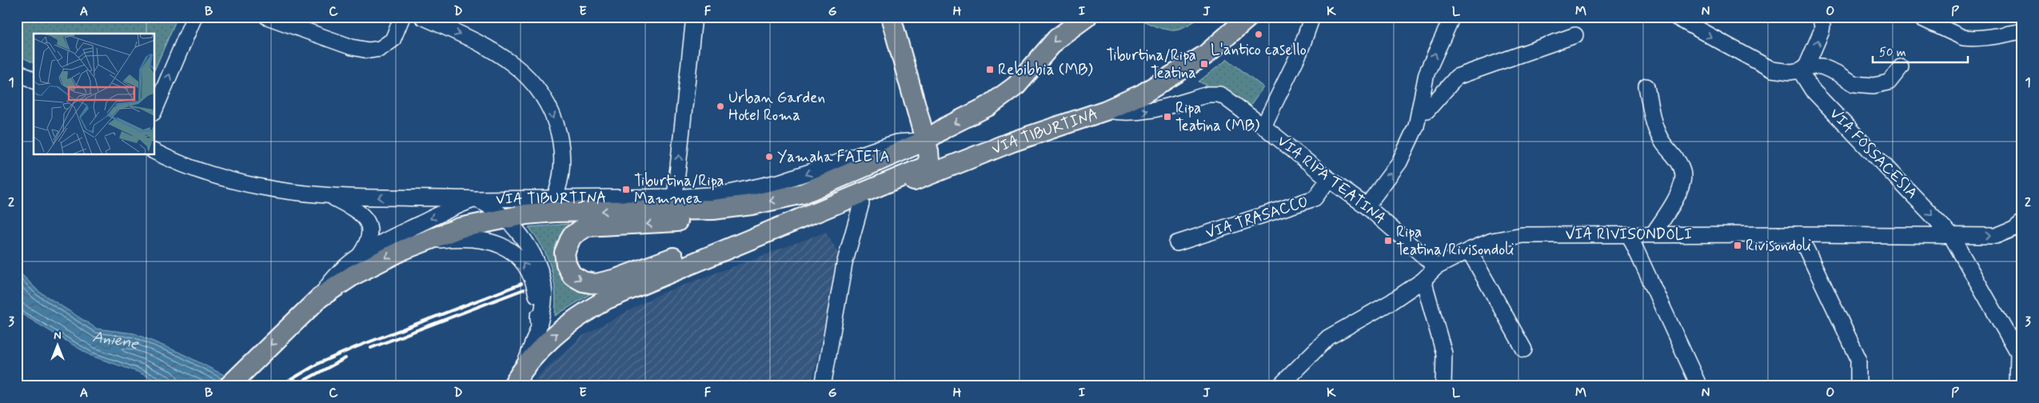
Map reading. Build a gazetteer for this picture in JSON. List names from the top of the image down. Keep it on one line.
{"streets":{"main road":["VIA TIBURTINA"],"street":["VIA FOSSACESIA","VIA RIPA TEATINA","VIA TRASACCO","VIA RIVISONDOLI"]},"crossings":[["VIA TIBURTINA","VIA RIPA TEATINA"],["VIA FOSSACESIA","VIA RIVISONDOLI"],["VIA RIPA TEATINA","VIA TRASACCO"],["VIA RIPA TEATINA","VIA RIVISONDOLI"]],"one_way":["VIA RIPA TEATINA"],"water":["Aniene"],"places":{"other":["L'antico casello","Urban Garden Hotel Roma","Yamaha FAIETA"],"transit":["Tiburtina/Ripa Teatina","Rebibbia (MB)","Ripa Teatina (MB)","Tiburtina/Ripa Mammea","Ripa Teatina/Rivisondoli","Rivisondoli"]},"scale_bar":"50 m","north":"top","grid":{"columns":["A","B","C","D","E","F","G","H","I","J","K","L","M","N","O","P"],"rows":["1","2","3"]}}
